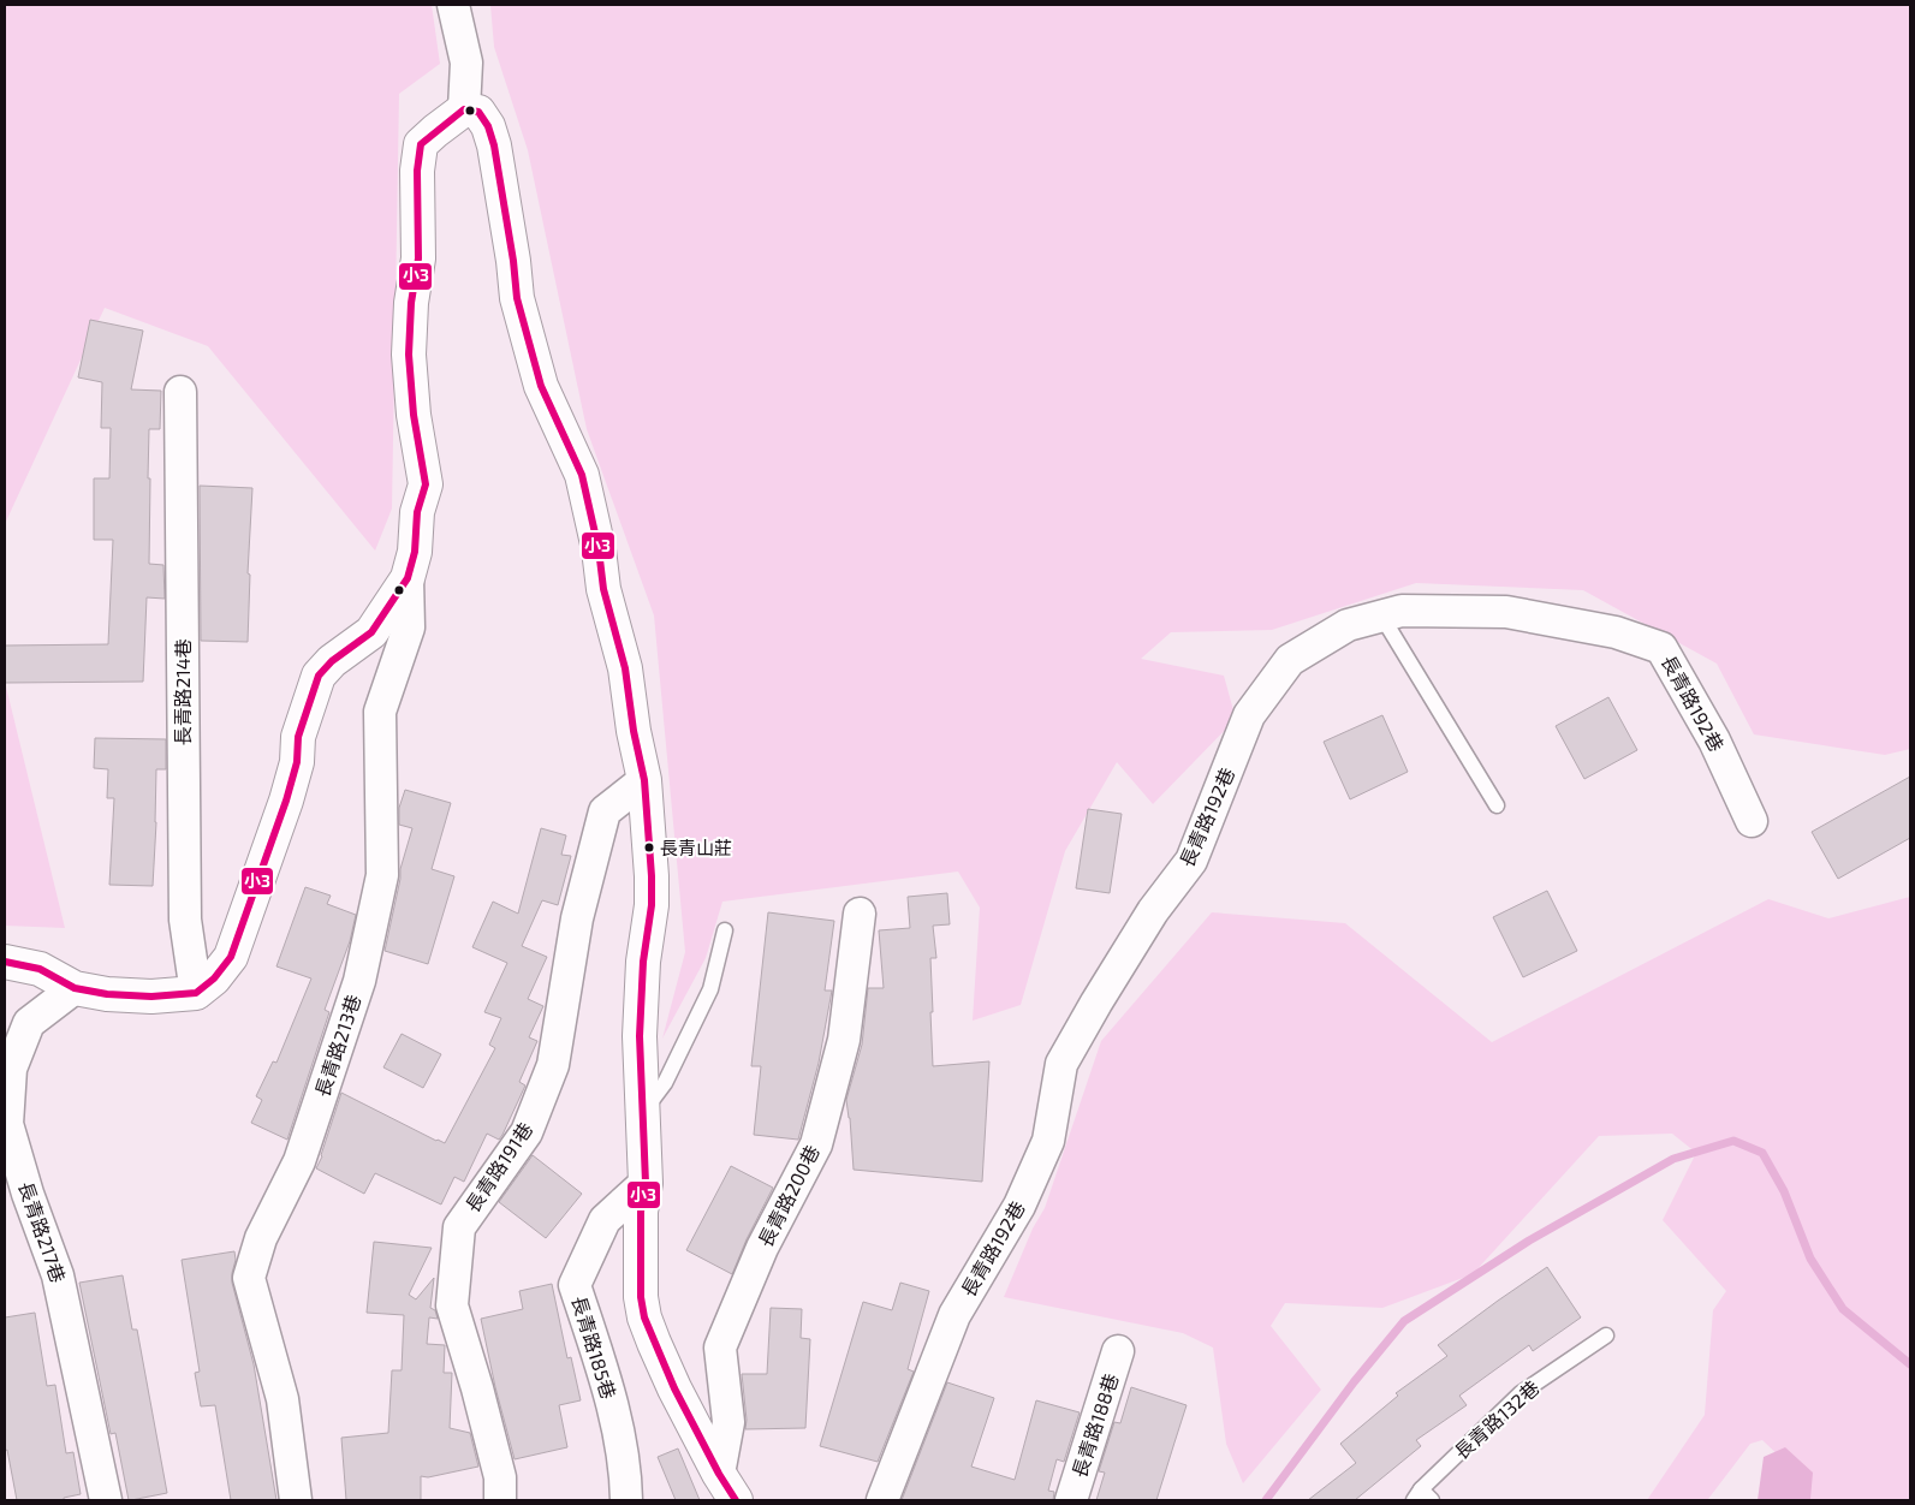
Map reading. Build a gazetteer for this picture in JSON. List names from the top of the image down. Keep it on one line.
{"streets":{"street":["長青路214巷","長青路192巷","長青路213巷","長青路191巷","長青路200巷","長青路217巷","長青路185巷","長青路188巷"],"lane":["長青路132巷"]},"places":["長青山莊"],"lines":["transit line 小3"]}
